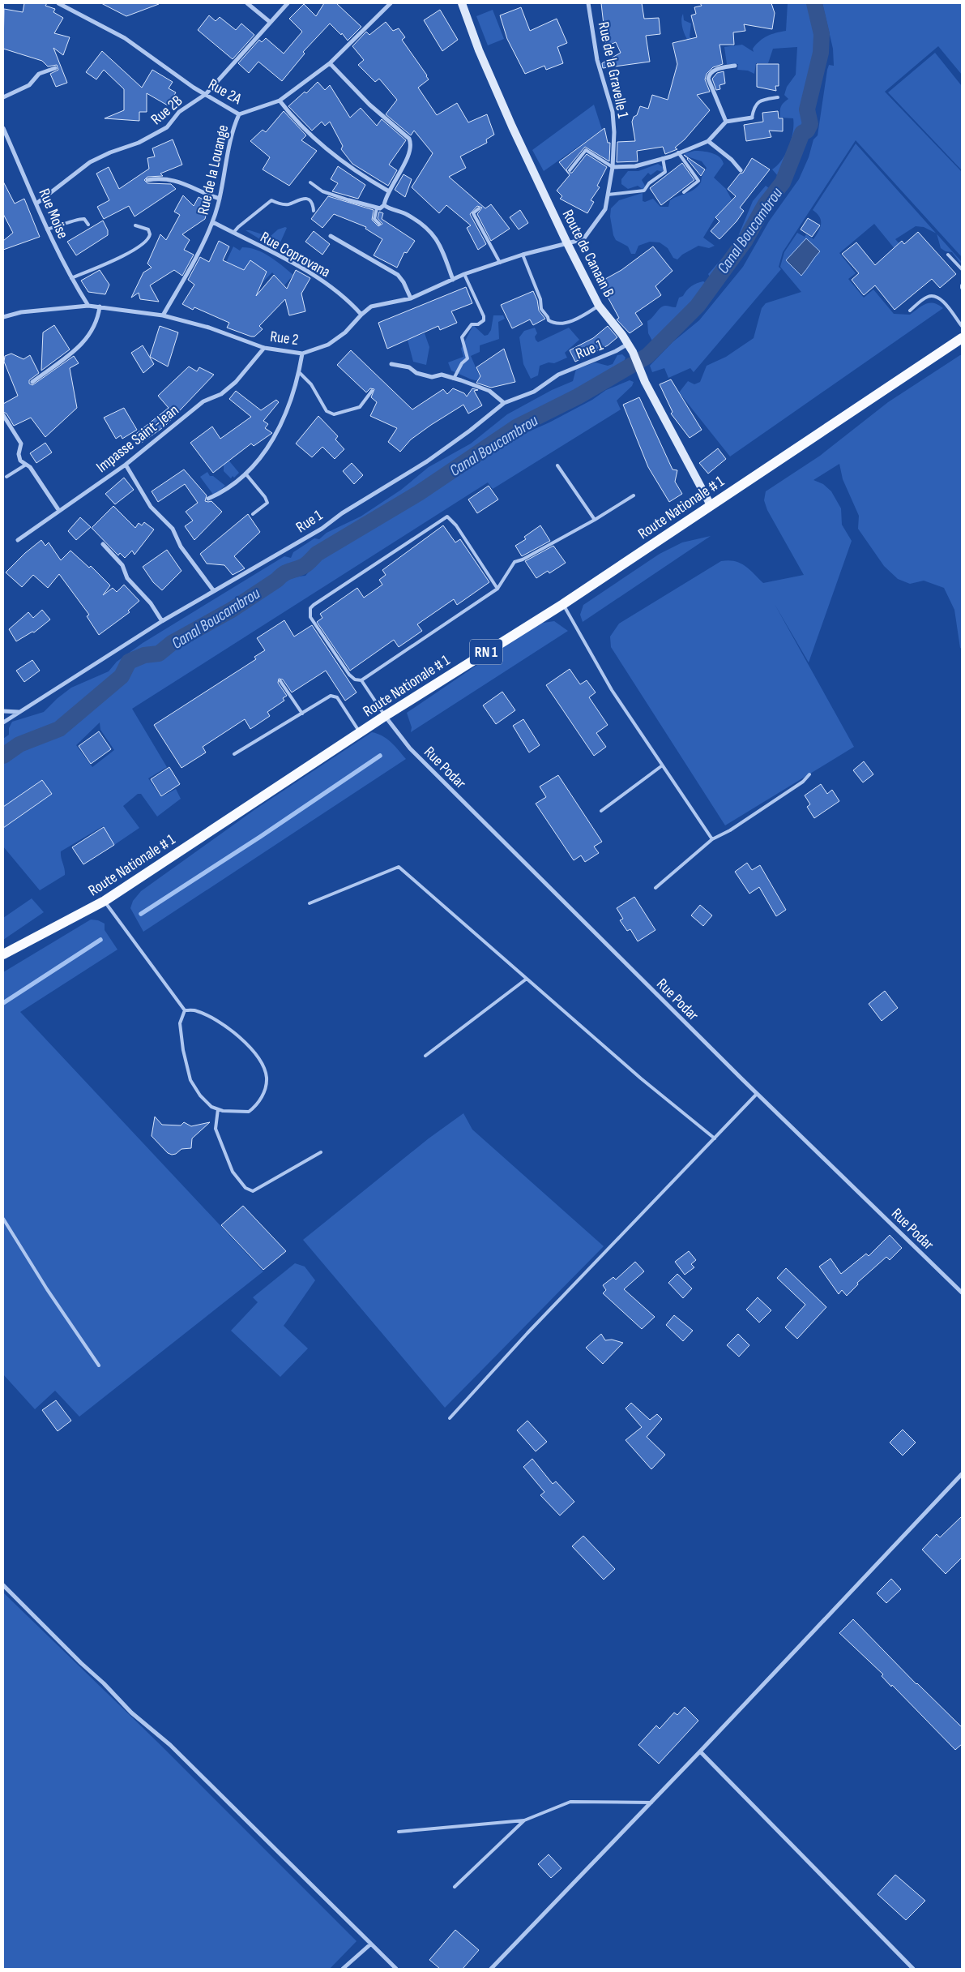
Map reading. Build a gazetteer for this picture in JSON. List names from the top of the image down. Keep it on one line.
{"streets":{"main road":["Route Nationale # 1","RN 1"],"street":["Rue de la Gravelle 1","Rue 2A","Rue 2B","Rue de la Louange","Rue Moïse","Route de Canaan B","Rue Coprovana","Rue 2","Rue 1","Impasse Saint-Jean","Rue Podar"]},"crossings":[["Rue de la Gravelle 1","Route de Canaan B"],["Rue de la Gravelle 1","Rue 2"],["Rue 2A","Rue 2B"],["Rue 2A","Rue de la Louange"],["Rue 2B","Rue Moïse"],["Rue de la Louange","Rue Coprovana"],["Rue de la Louange","Rue 2"],["Rue Moïse","Rue 2"],["Route de Canaan B","Rue 2"],["Route de Canaan B","Rue 1"],["Route de Canaan B","Route Nationale # 1"],["Rue Coprovana","Rue 2"],["Rue 2","Impasse Saint-Jean"],["Route Nationale # 1","Rue Podar"]],"water":["Canal Boucambrou"]}
